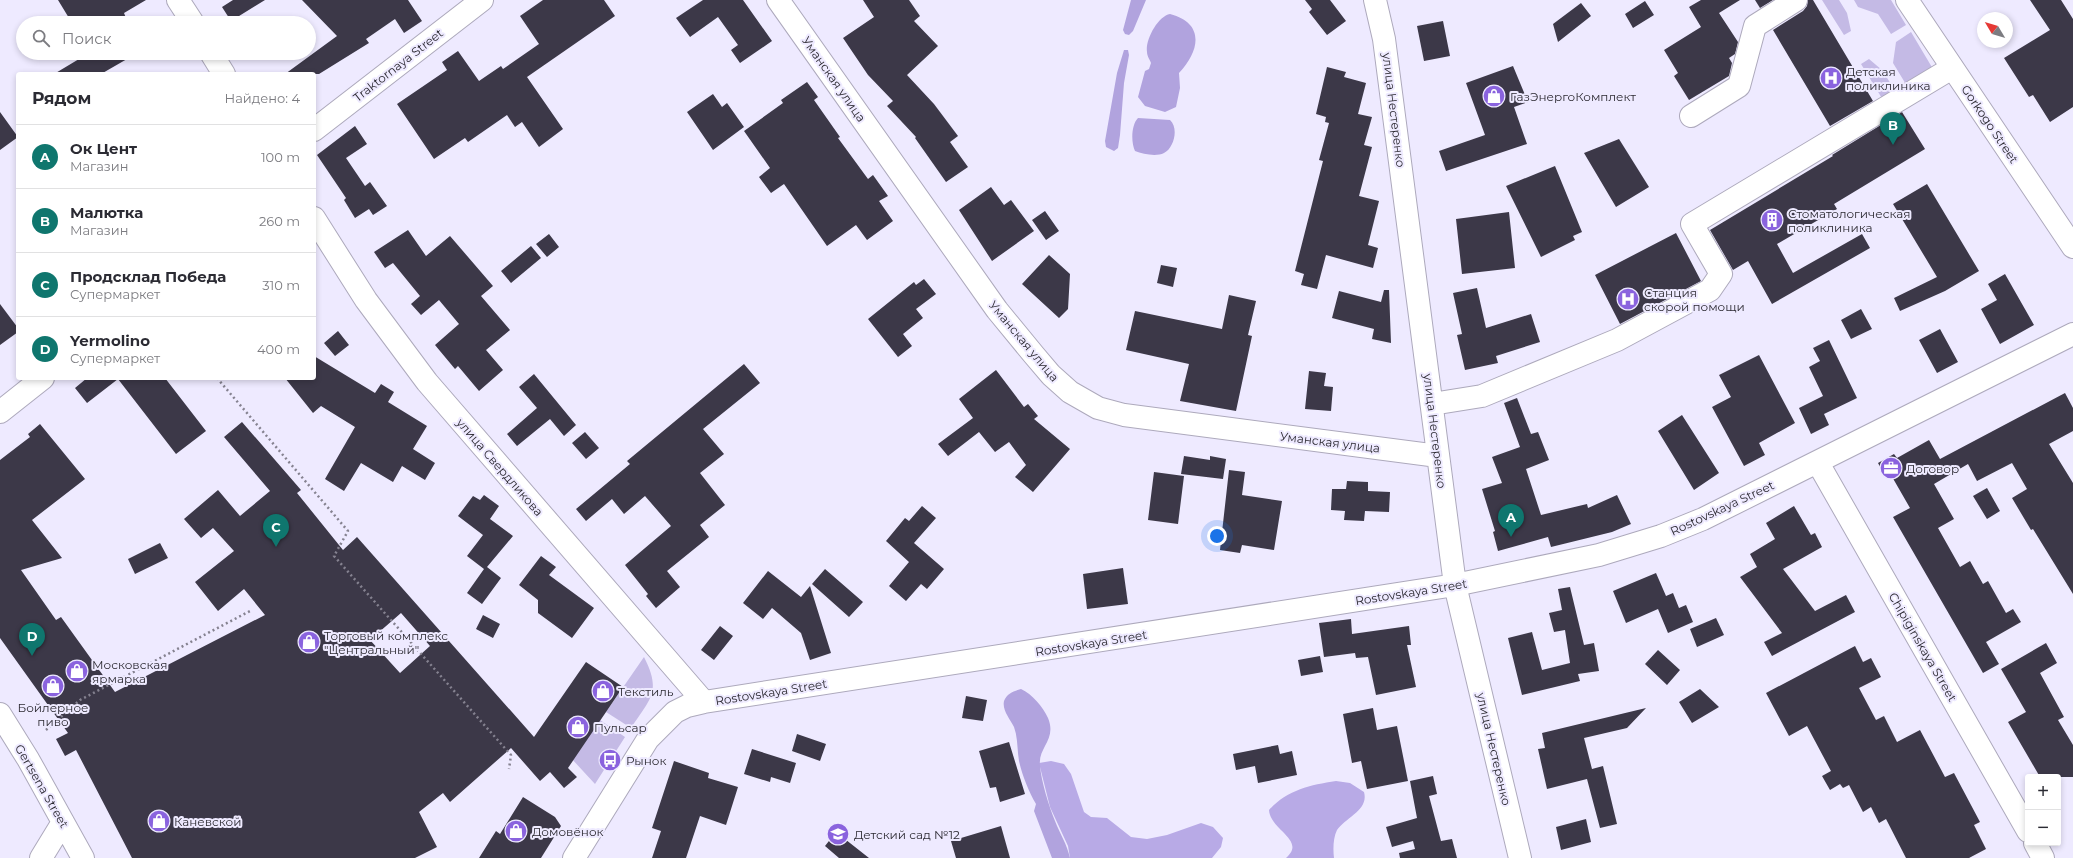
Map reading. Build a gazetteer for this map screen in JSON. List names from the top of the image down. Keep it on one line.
{"streets":{"street":["Traktornaya Street","Уманская улица","улица Нестеренко","Gorkogo Street","улица Свердликова","Rostovskaya Street","Chipiginskaya Street","Gertsena Street"]},"crossings":[["Уманская улица","улица Нестеренко"],["улица Нестеренко","Rostovskaya Street"],["улица Свердликова","Rostovskaya Street"],["Rostovskaya Street","Chipiginskaya Street"]],"places":{"hospital":["Детская поликлиника","Станция скорой помощи"],"shop":["ГазЭнергоКомплект","Торговый комплекс \"Центральный\"","Московская ярмарка","Бойлерное пиво","Текстиль","Пульсар","Каневской","Домовёнок"],"building":["Стоматологическая поликлиника"],"office":["Договор"],"bus stop":["Рынок"],"school or university":["Детский сад №12"]},"north":"top left","page":{"search":"Поиск","heading":["Рядом","Найдено: 4"],"pins":["B","A","C","D"],"list":[{"mark":"A","name":"Ок Цент","note":"Магазин","value":"100 m"},{"mark":"B","name":"Малютка","note":"Магазин","value":"260 m"},{"mark":"C","name":"Продсклад Победа","note":"Супермаркет","value":"310 m"},{"mark":"D","name":"Yermolino","note":"Супермаркет","value":"400 m"}],"map_buttons":["+","−"]}}
